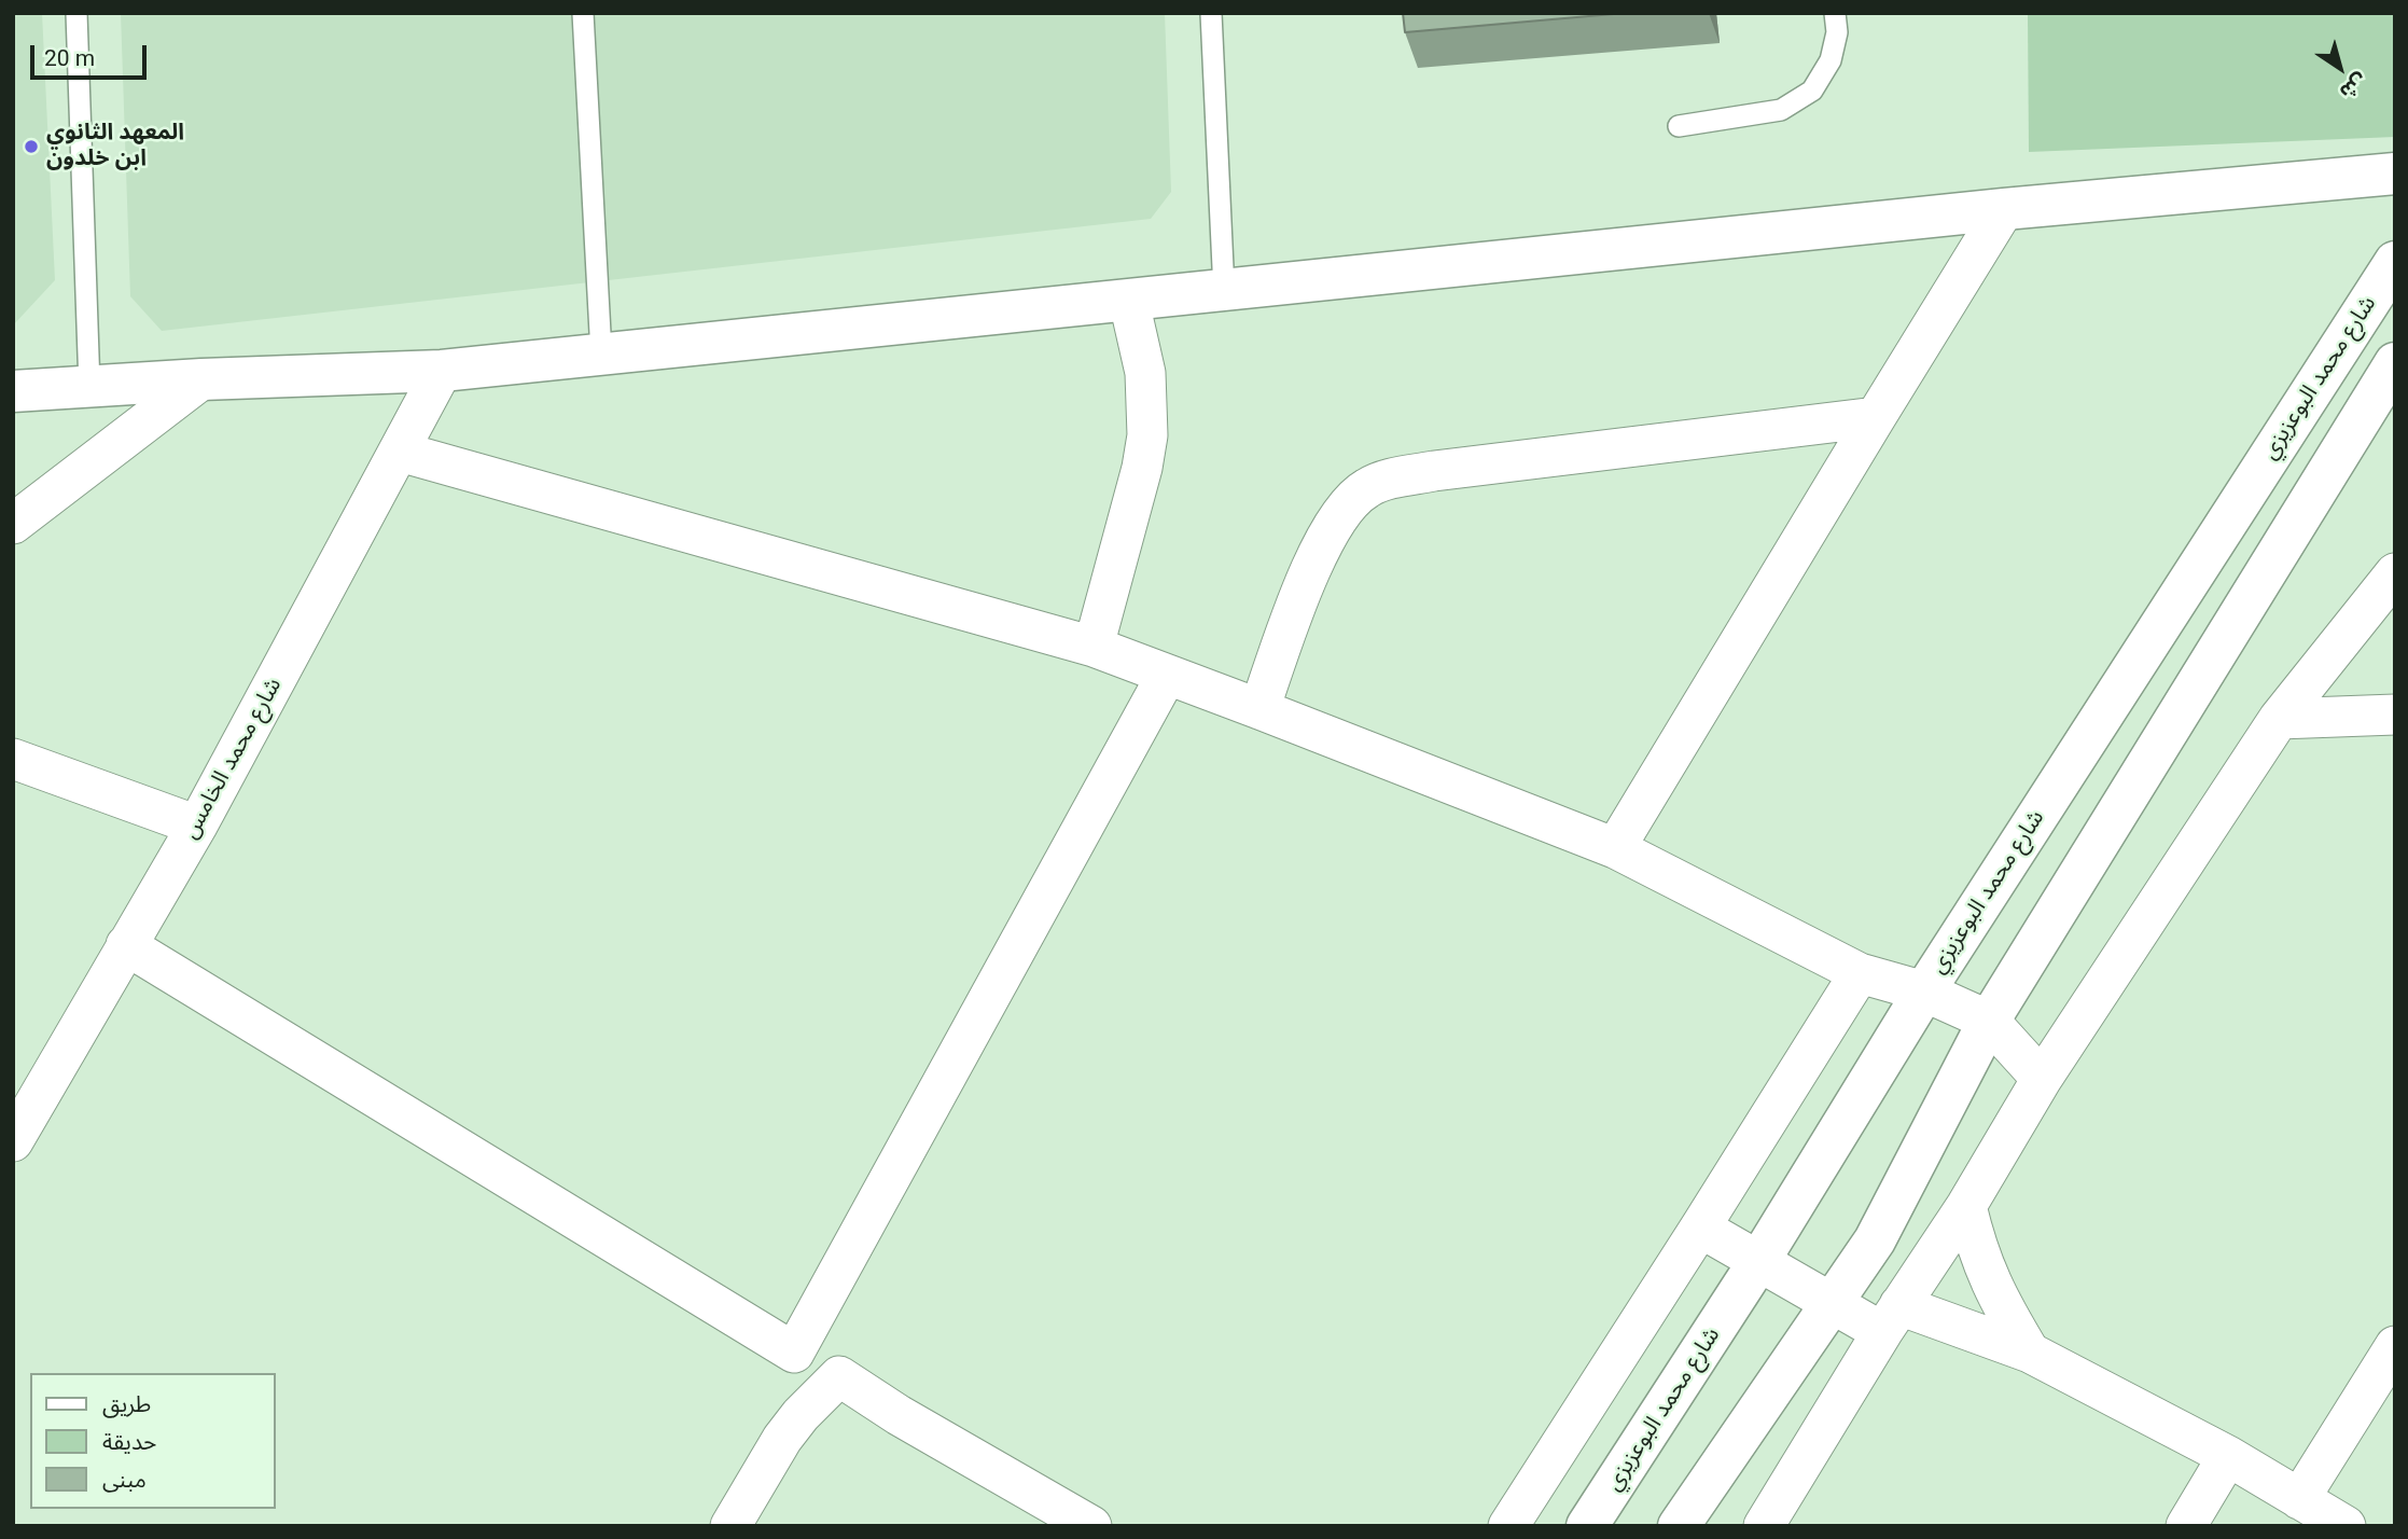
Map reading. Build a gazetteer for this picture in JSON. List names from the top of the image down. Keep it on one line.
{"streets":{"main road":["شارع محمد البوعزيزي"],"street":["شارع محمد الخامس"]},"places":["المعهد الثانوي ابن خلدون"],"legend":["طريق","حديقة","مبنى"],"scale_bar":"20 m","north":"bottom right"}
